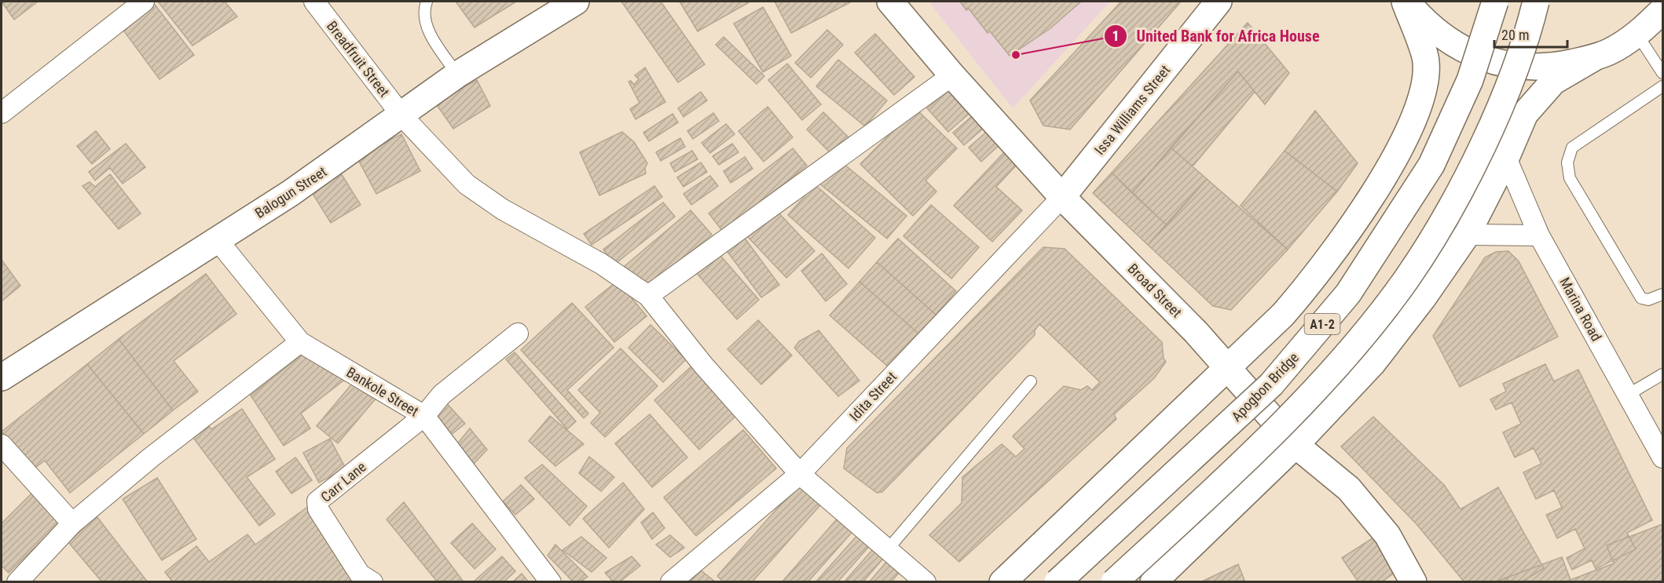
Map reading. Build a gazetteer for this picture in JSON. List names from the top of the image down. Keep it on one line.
{"streets":{"main road":["Issa Williams Street","Balogun Street","Broad Street","A1-2","Apogbon Bridge"],"street":["Breadfruit Street","Marina Road","Bankole Street","Idita Street","Carr Lane"]},"crossings":[["Breadfruit Street","Balogun Street"],["Breadfruit Street","Idita Street"],["Issa Williams Street","Broad Street"],["Issa Williams Street","Idita Street"],["Balogun Street","Bankole Street"],["Broad Street","Idita Street"],["Bankole Street","Carr Lane"]],"places":["United Bank for Africa House"],"scale_bar":"20 m"}
